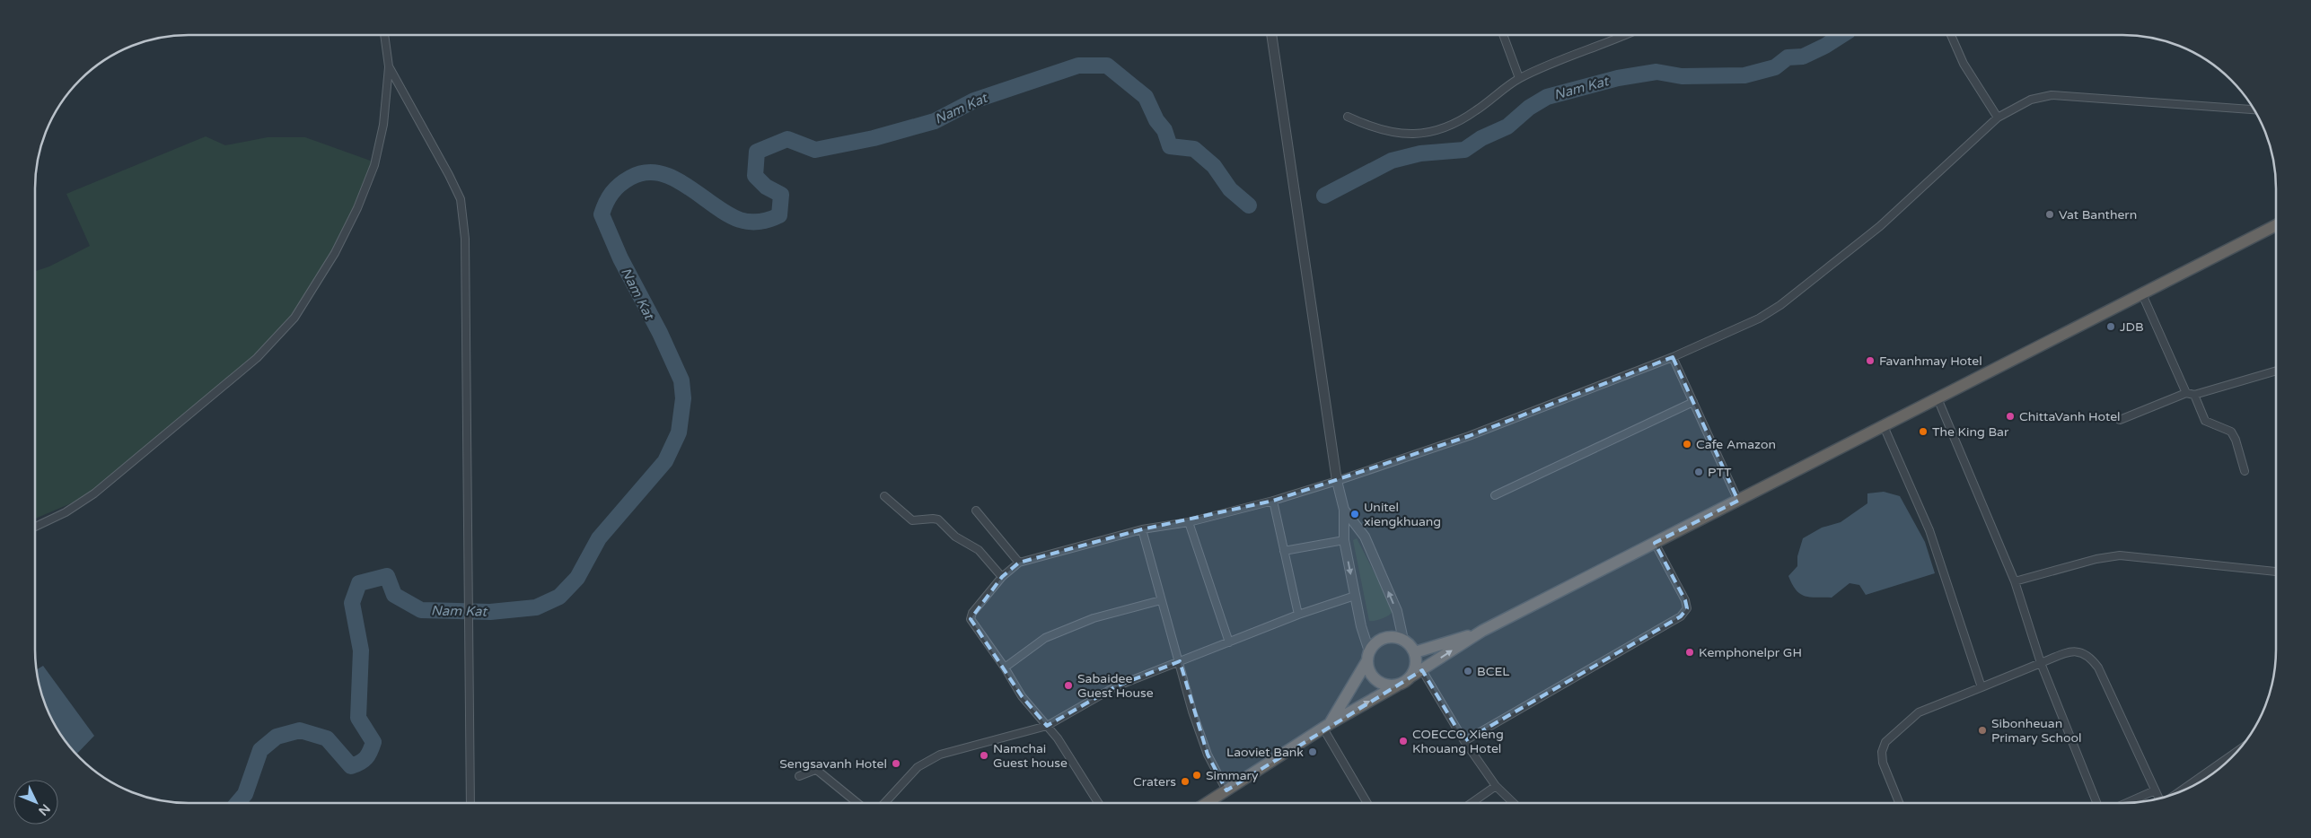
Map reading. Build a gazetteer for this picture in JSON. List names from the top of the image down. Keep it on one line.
{"water":["Nam Kat"],"places":["Vat Banthern","JDB","Favanhmay Hotel","ChittaVanh Hotel","The King Bar","Cafe Amazon","PTT","Unitel xiengkhuang","Kemphonelpr GH","BCEL","Sabaidee Guest House","Sibonheuan Primary School","COECCO Xieng Khouang Hotel","Laoviet Bank","Namchai Guest house","Sengsavanh Hotel","Simmary","Craters"],"north":"bottom right"}
